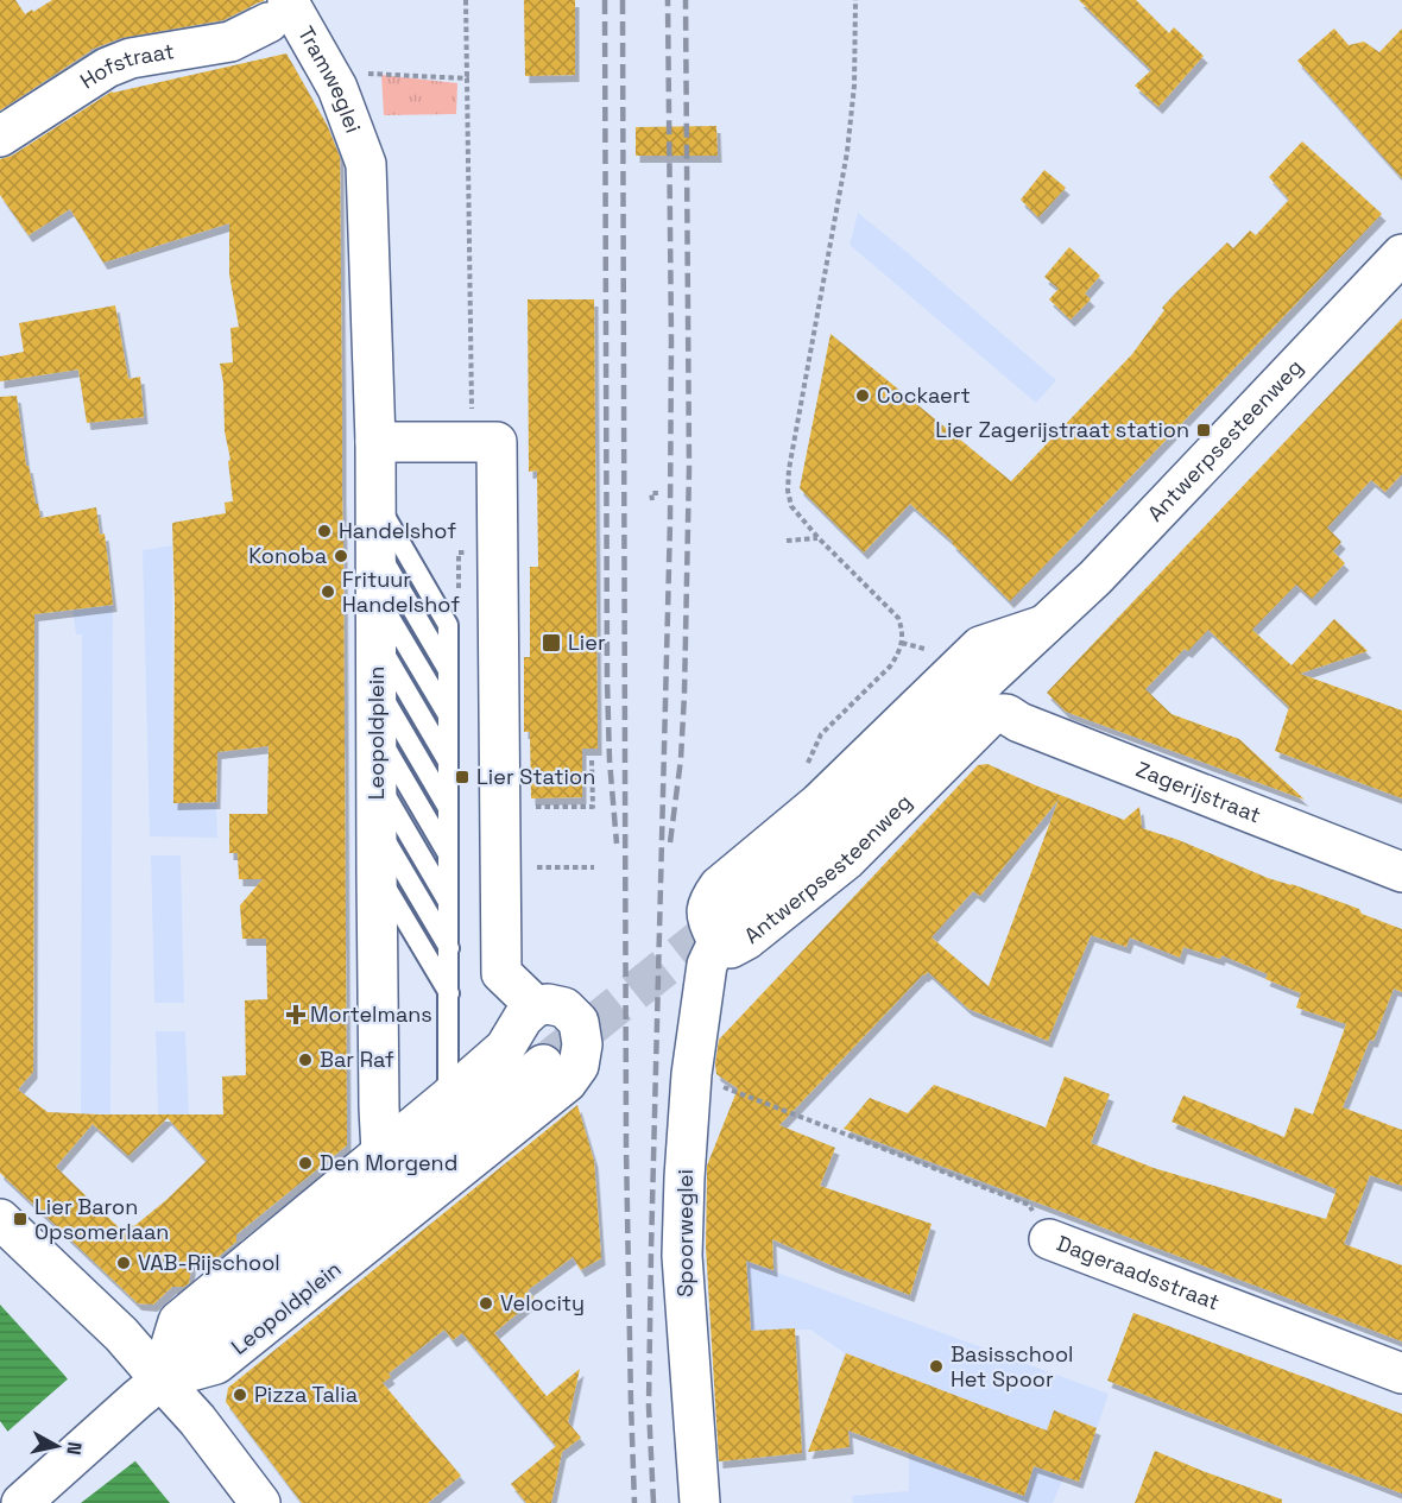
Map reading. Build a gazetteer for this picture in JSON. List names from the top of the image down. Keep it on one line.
{"streets":{"street":["Hofstraat","Tramweglei","Antwerpsesteenweg","Leopoldplein","Zagerijstraat","Spoorweglei","Dageraadsstraat"]},"crossings":[["Hofstraat","Tramweglei"],["Tramweglei","Leopoldplein"],["Antwerpsesteenweg","Zagerijstraat"],["Antwerpsesteenweg","Spoorweglei"],["Spoorweglei","Dageraadsstraat"]],"places":{"other":["Cockaert","Handelshof","Konoba","Frituur Handelshof","Bar Raf","Den Morgend","VAB-Rijschool","Velocity","Basisschool Het Spoor","Pizza Talia"],"transit":["Lier Zagerijstraat station","Lier","Lier Station","Lier Baron Opsomerlaan"],"health":["Mortelmans"]},"north":"right"}
